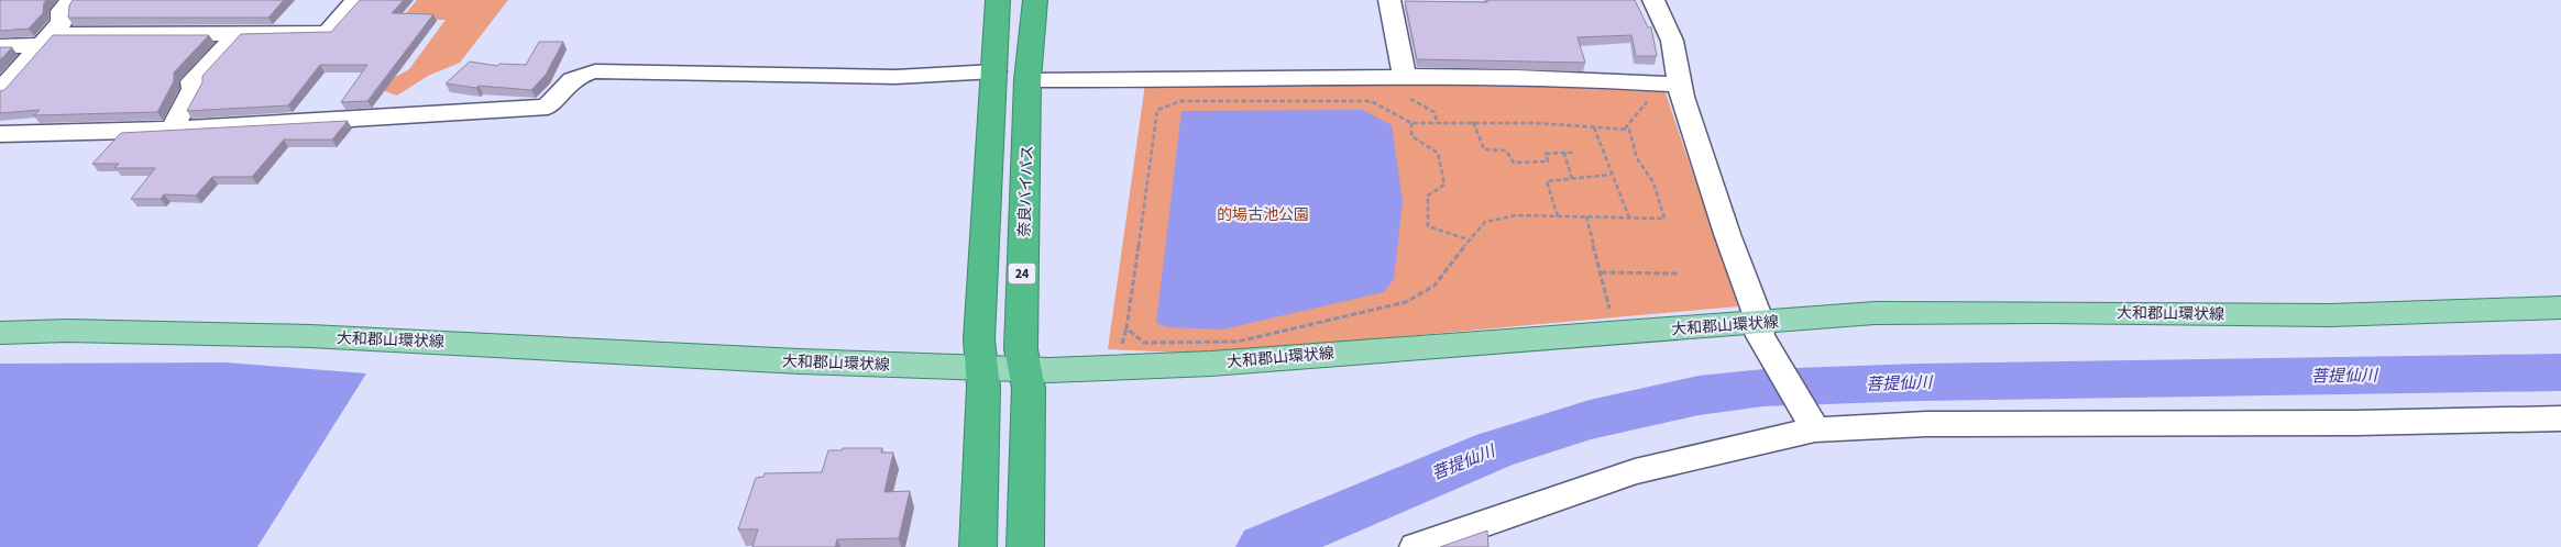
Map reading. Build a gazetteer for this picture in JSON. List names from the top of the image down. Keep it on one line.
{"streets":{"highway":["奈良バイパス","24"],"main road":["大和郡山環状線"]},"crossings":[["奈良バイパス","大和郡山環状線"]],"water":["菩提仙川"],"parks":["的場古池公園"]}
